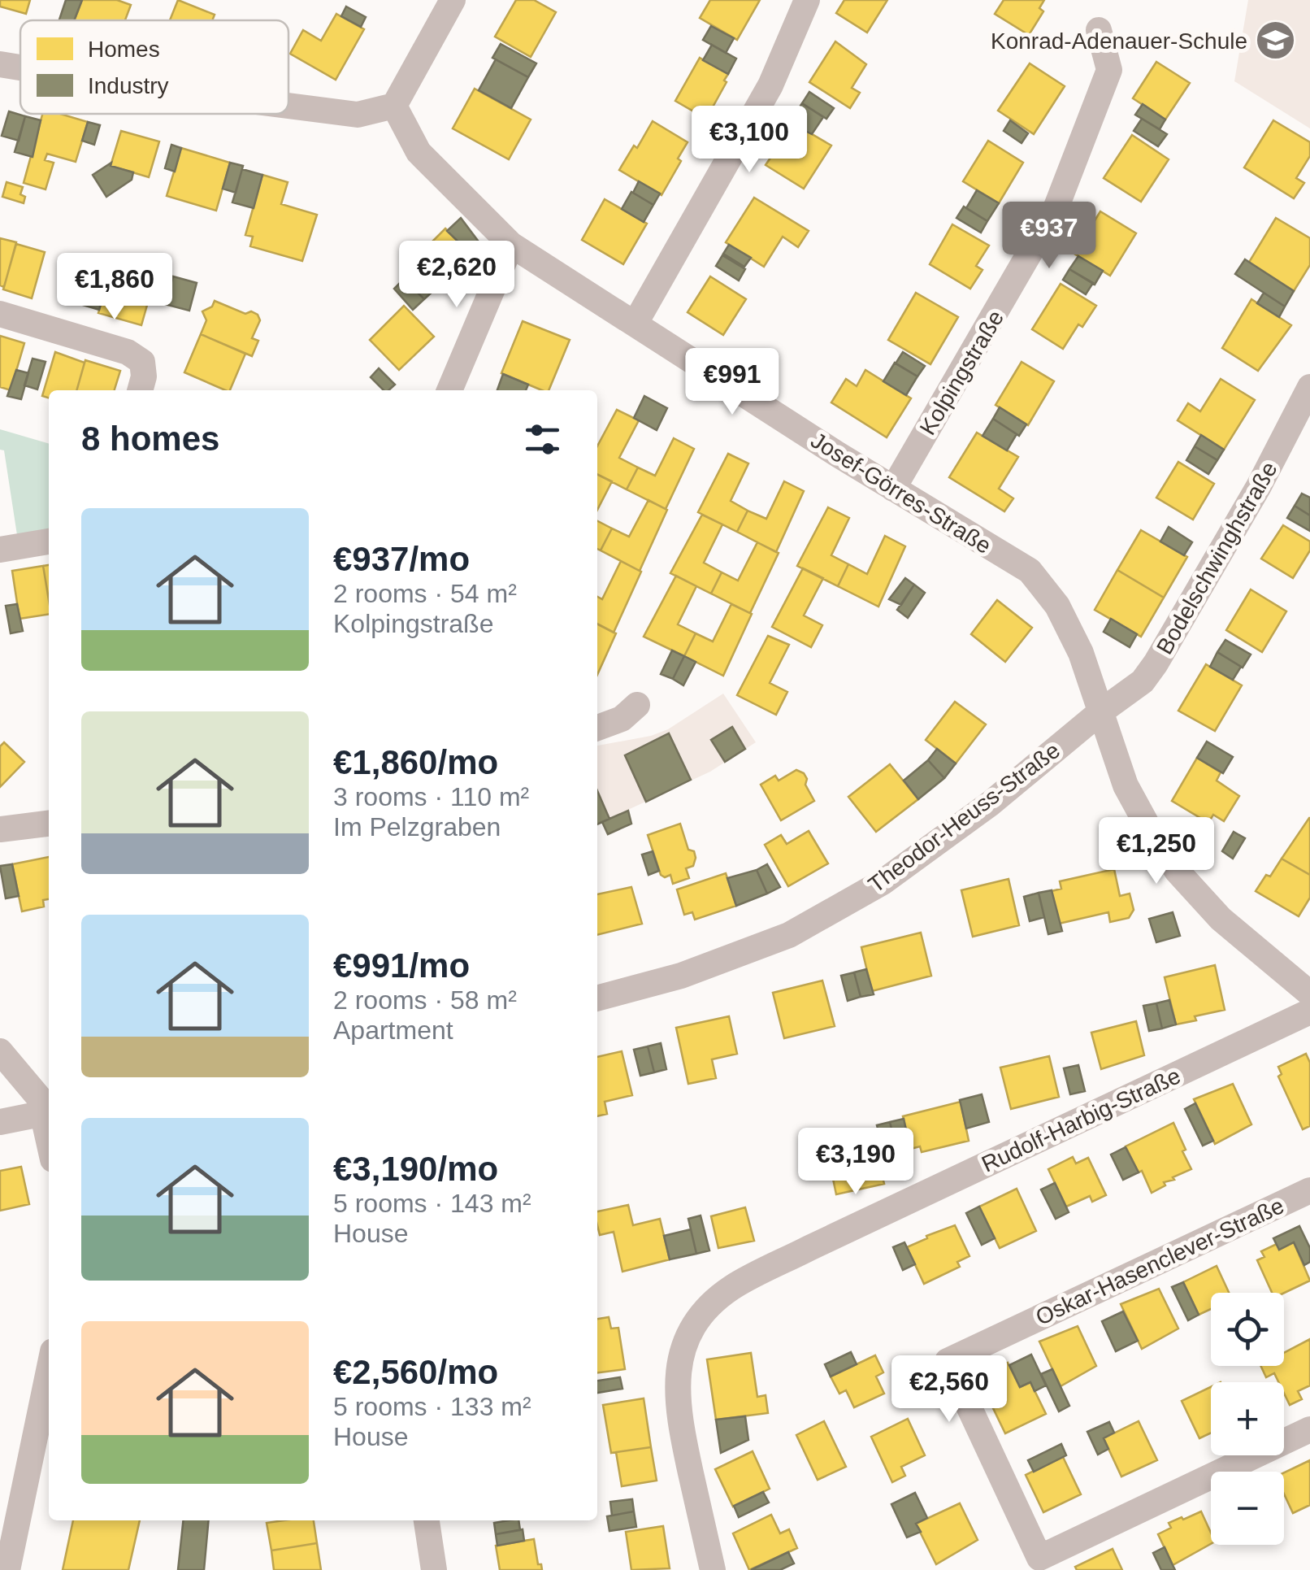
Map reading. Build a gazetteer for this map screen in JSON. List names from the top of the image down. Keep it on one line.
{"streets":{"street":["Kolpingstraße","Josef-Görres-Straße","Bodelschwinghstraße","Theodor-Heuss-Straße","Rudolf-Harbig-Straße","Oskar-Hasenclever-Straße"]},"crossings":[["Kolpingstraße","Josef-Görres-Straße"],["Josef-Görres-Straße","Bodelschwinghstraße"],["Josef-Görres-Straße","Theodor-Heuss-Straße"],["Josef-Görres-Straße","Rudolf-Harbig-Straße"],["Bodelschwinghstraße","Theodor-Heuss-Straße"]],"places":{"school or university":["Konrad-Adenauer-Schule"]},"legend":["Homes","Industry"],"page":{"price":["€3,100","€937","€2,620","€1,860","€991","€1,250","€3,190","€2,560"],"heading":"8 homes","list":[{"name":"€937/mo","note":"2 rooms · 54 m² · Kolpingstraße"},{"name":"€1,860/mo","note":"3 rooms · 110 m² · Im Pelzgraben"},{"name":"€991/mo","note":"2 rooms · 58 m² · Apartment"},{"name":"€3,190/mo","note":"5 rooms · 143 m² · House"},{"name":"€2,560/mo","note":"5 rooms · 133 m² · House"}],"map_buttons":["+","−"]}}
